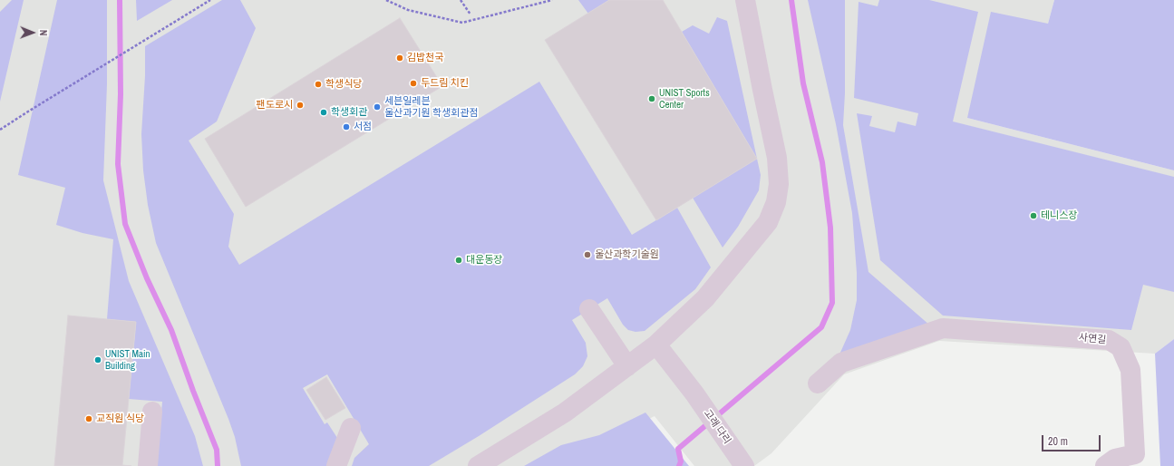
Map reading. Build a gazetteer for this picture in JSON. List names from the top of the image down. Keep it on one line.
{"streets":{"street":["사연길","고래 다리"]},"places":["김밥천국","두드림 치킨","학생식당","UNIST Sports Center","팬도로시","세븐일레븐 울산과기원 학생회관점","학생회관","서점","테니스장","울산과학기술원","대운동장","UNIST Main Building","교직원 식당"],"scale_bar":"20 m","north":"right"}
